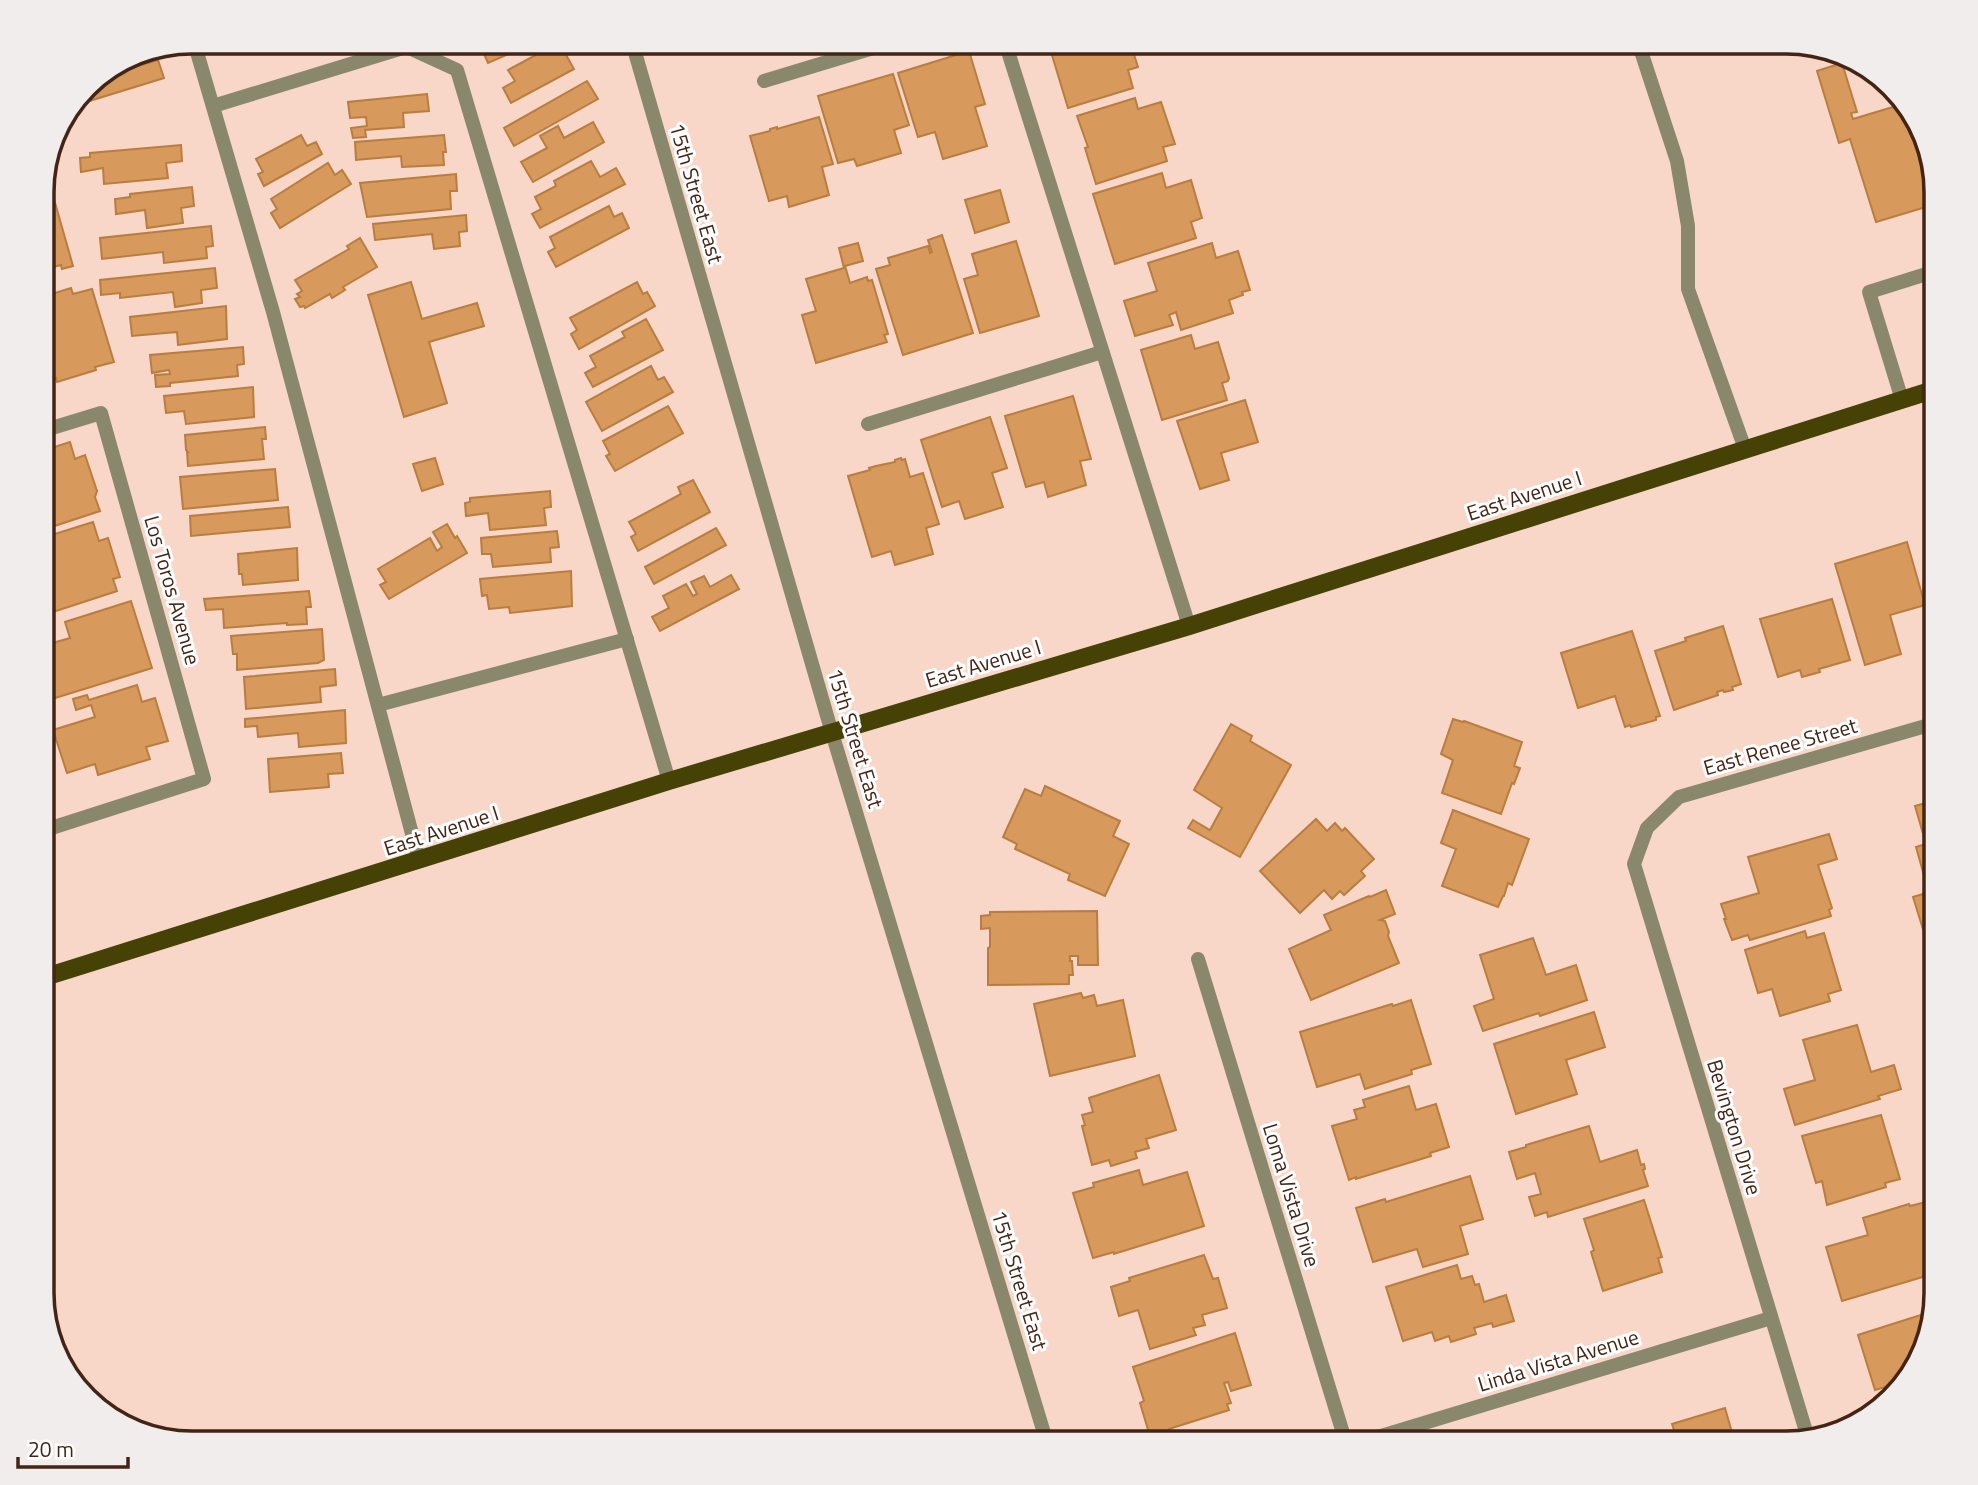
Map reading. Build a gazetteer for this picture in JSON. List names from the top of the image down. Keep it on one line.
{"streets":{"main road":["East Avenue I"],"street":["15th Street East","Los Toros Avenue","East Renee Street","Bevington Drive","Loma Vista Drive","Linda Vista Avenue"]},"crossings":[["15th Street East","East Avenue I"],["East Renee Street","Bevington Drive"],["Bevington Drive","Linda Vista Avenue"]],"scale_bar":"20 m"}
